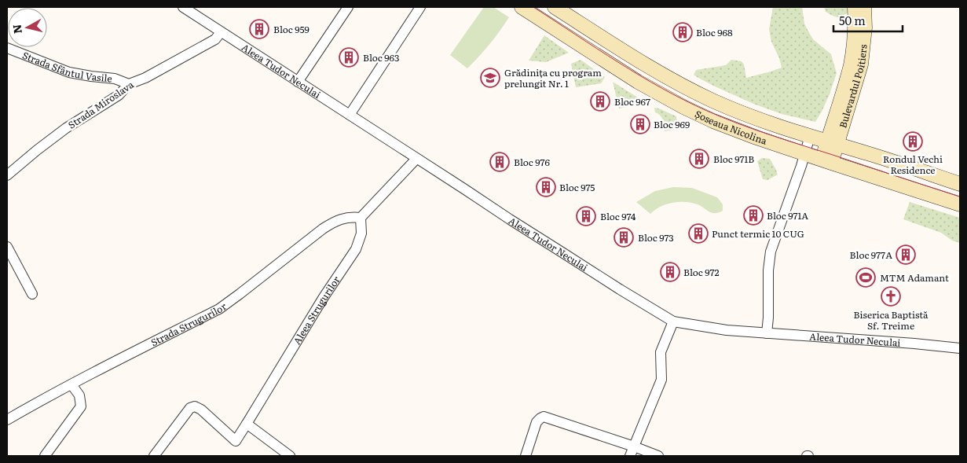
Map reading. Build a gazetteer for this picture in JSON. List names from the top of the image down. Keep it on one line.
{"streets":{"main road":["Bulevardul Poitiers","Șoseaua Nicolina"],"street":["Strada Sfântul Vasile","Aleea Tudor Neculai","Strada Miroslava","Aleea Strugurilor","Strada Strugurilor"]},"crossings":[["Strada Sfântul Vasile","Strada Miroslava"],["Aleea Tudor Neculai","Strada Miroslava"],["Bulevardul Poitiers","Șoseaua Nicolina"],["Aleea Strugurilor","Strada Strugurilor"]],"places":{"building":["Bloc 959","Bloc 968","Bloc 963","Bloc 967","Bloc 969","Rondul Vechi Residence","Bloc 971B","Bloc 976","Bloc 975","Bloc 971A","Bloc 974","Punct termic 10 CUG","Bloc 973","Bloc 977A","Bloc 972"],"school or university":["Grădinița cu program prelungit Nr. 1"],"sports":["MTM Adamant"],"church":["Biserica Baptistă Sf. Treime"]},"scale_bar":"50 m","north":"left"}
